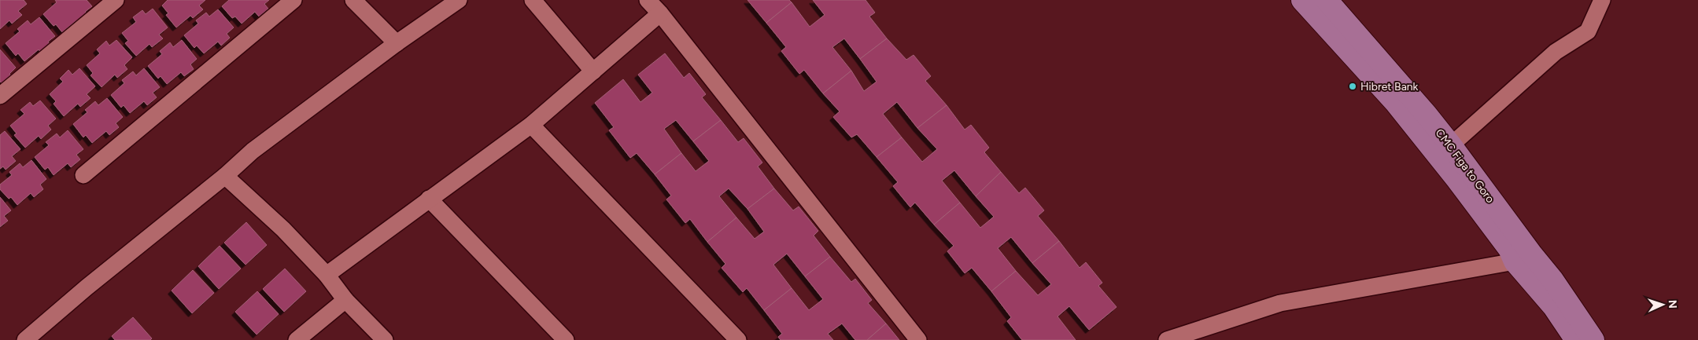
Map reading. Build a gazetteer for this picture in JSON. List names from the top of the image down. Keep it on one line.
{"streets":{"main road":["CMC Figa to Goro"]},"places":["Hibret Bank"],"north":"right"}
